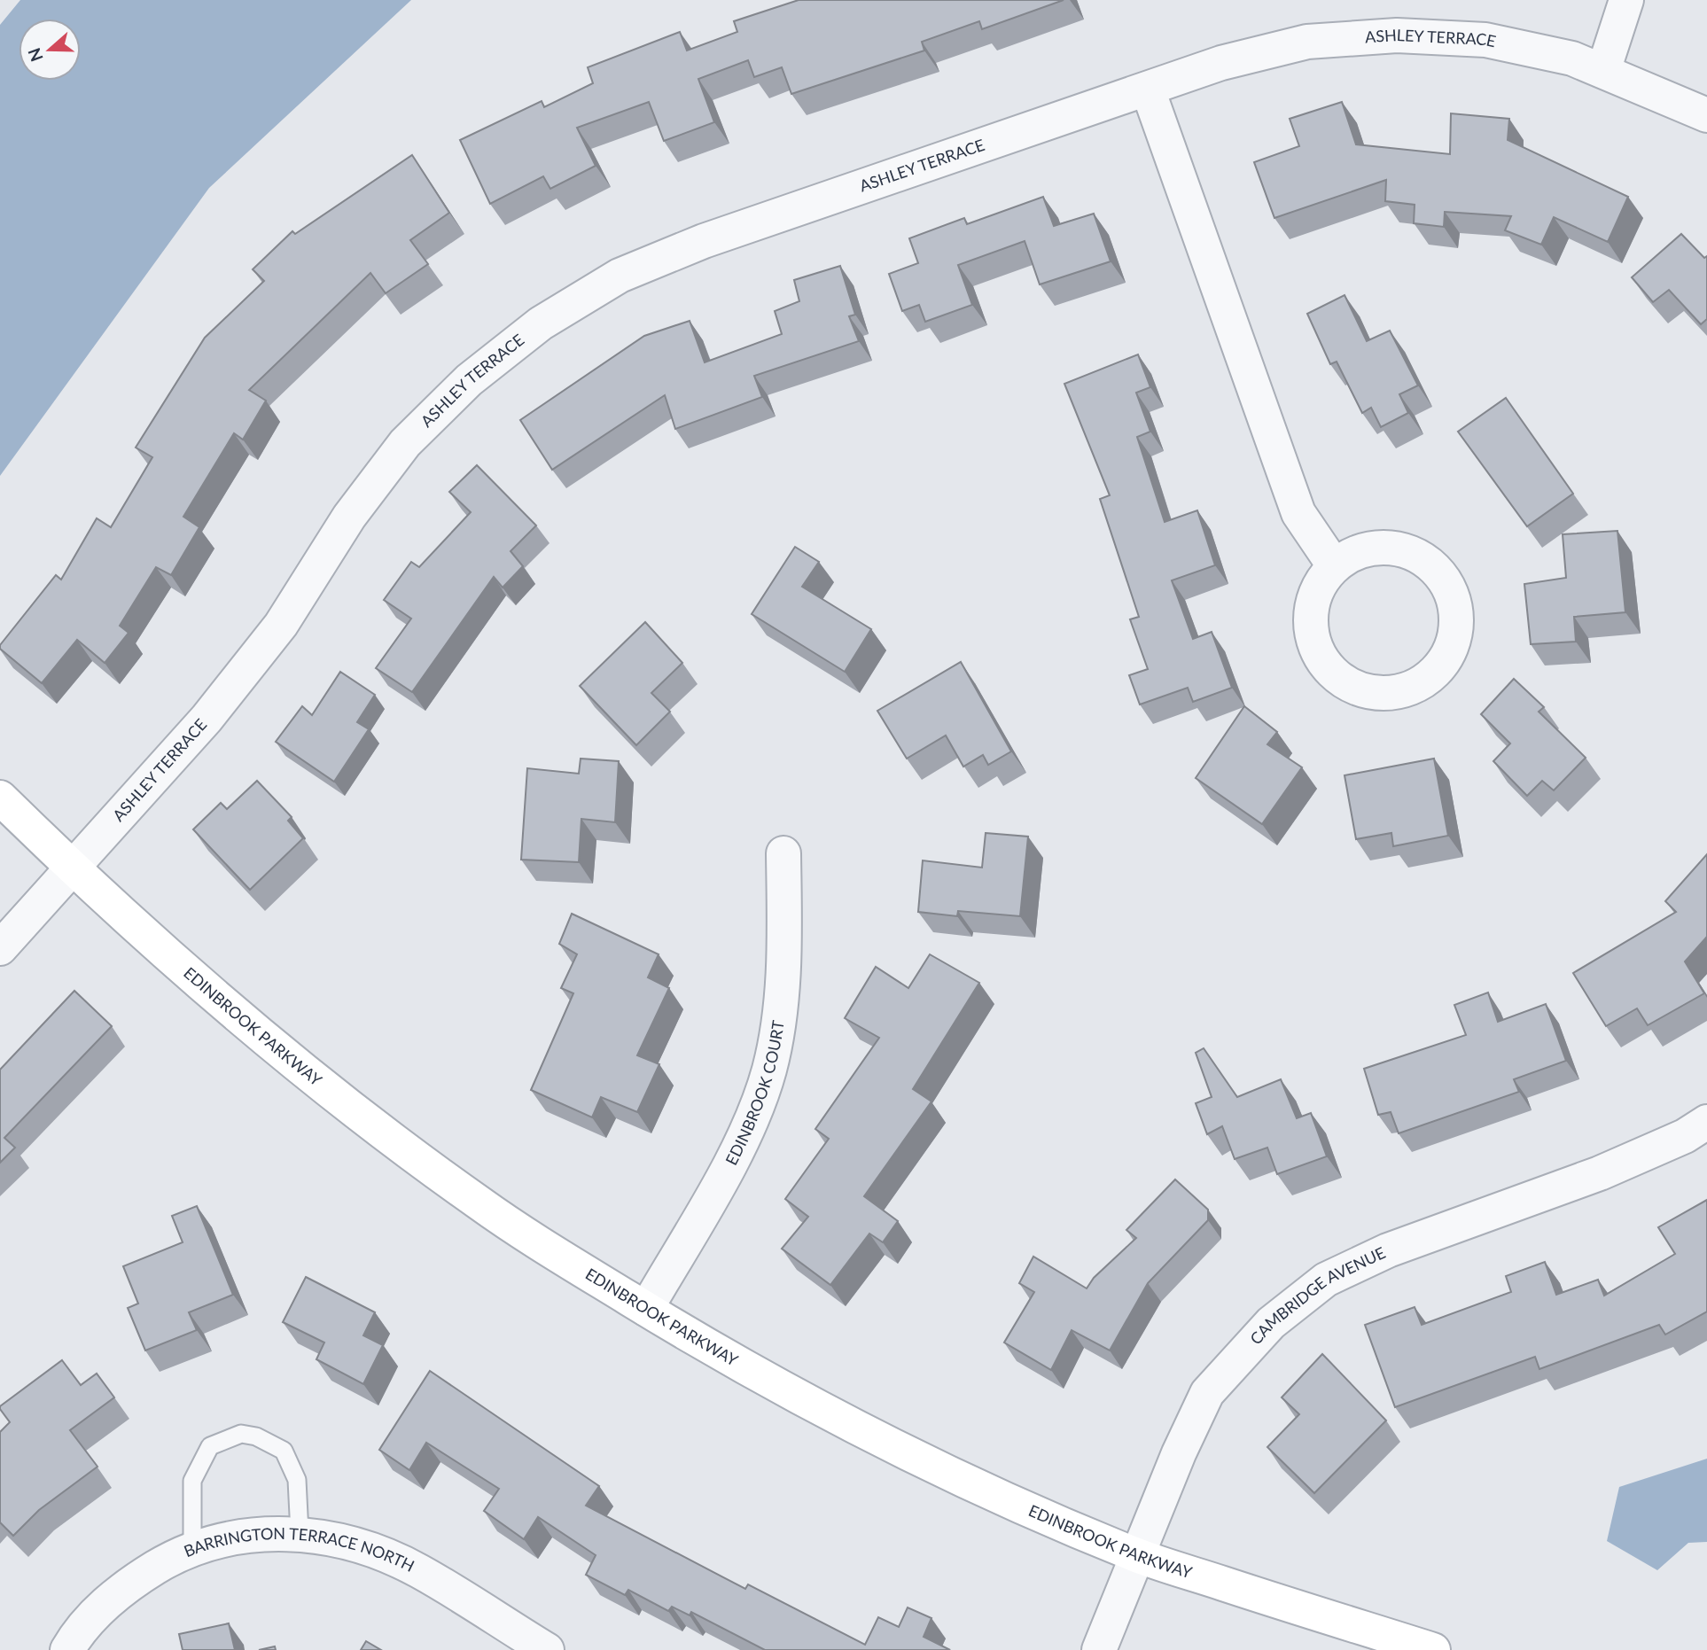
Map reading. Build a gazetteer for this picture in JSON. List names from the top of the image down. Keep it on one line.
{"streets":{"street":["ASHLEY TERRACE","EDINBROOK PARKWAY","EDINBROOK COURT","CAMBRIDGE AVENUE","BARRINGTON TERRACE NORTH"]},"crossings":[["ASHLEY TERRACE","EDINBROOK PARKWAY"],["EDINBROOK PARKWAY","EDINBROOK COURT"],["EDINBROOK PARKWAY","CAMBRIDGE AVENUE"]],"north":"left"}
